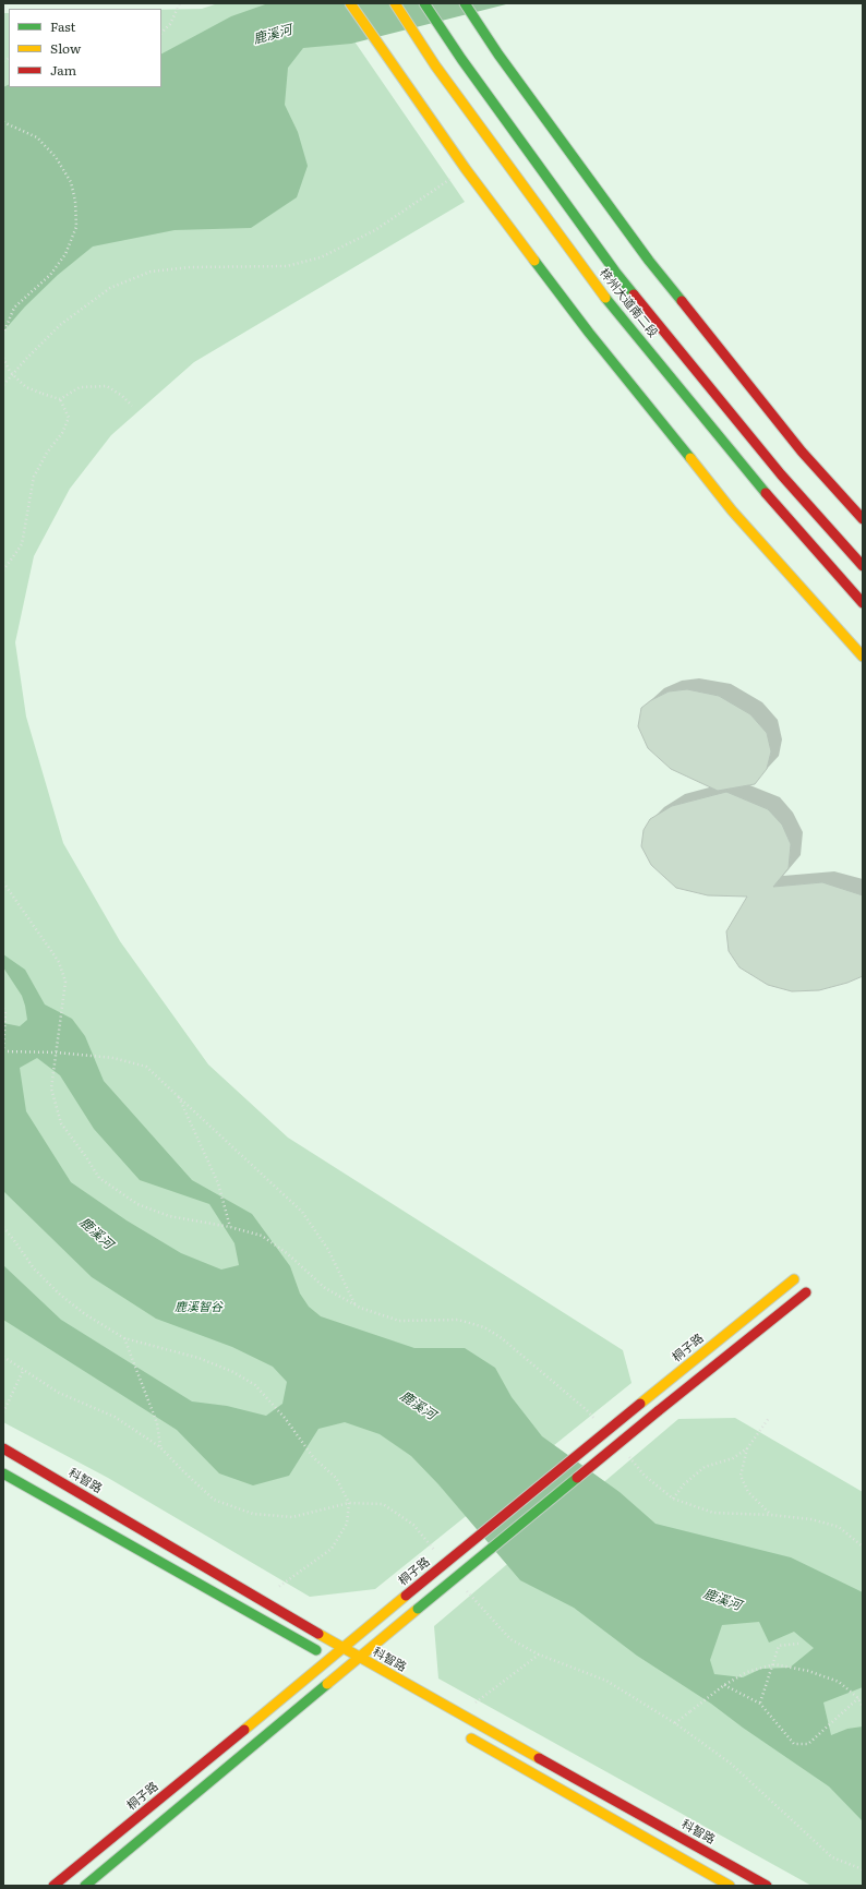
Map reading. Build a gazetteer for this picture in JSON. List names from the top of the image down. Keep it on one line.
{"streets":{"main road":["梓州大道南二段","桐子路","科智路"]},"crossings":[["桐子路","科智路"]],"water":["鹿溪河"],"parks":["鹿溪智谷"],"legend":["Fast","Slow","Jam"]}
